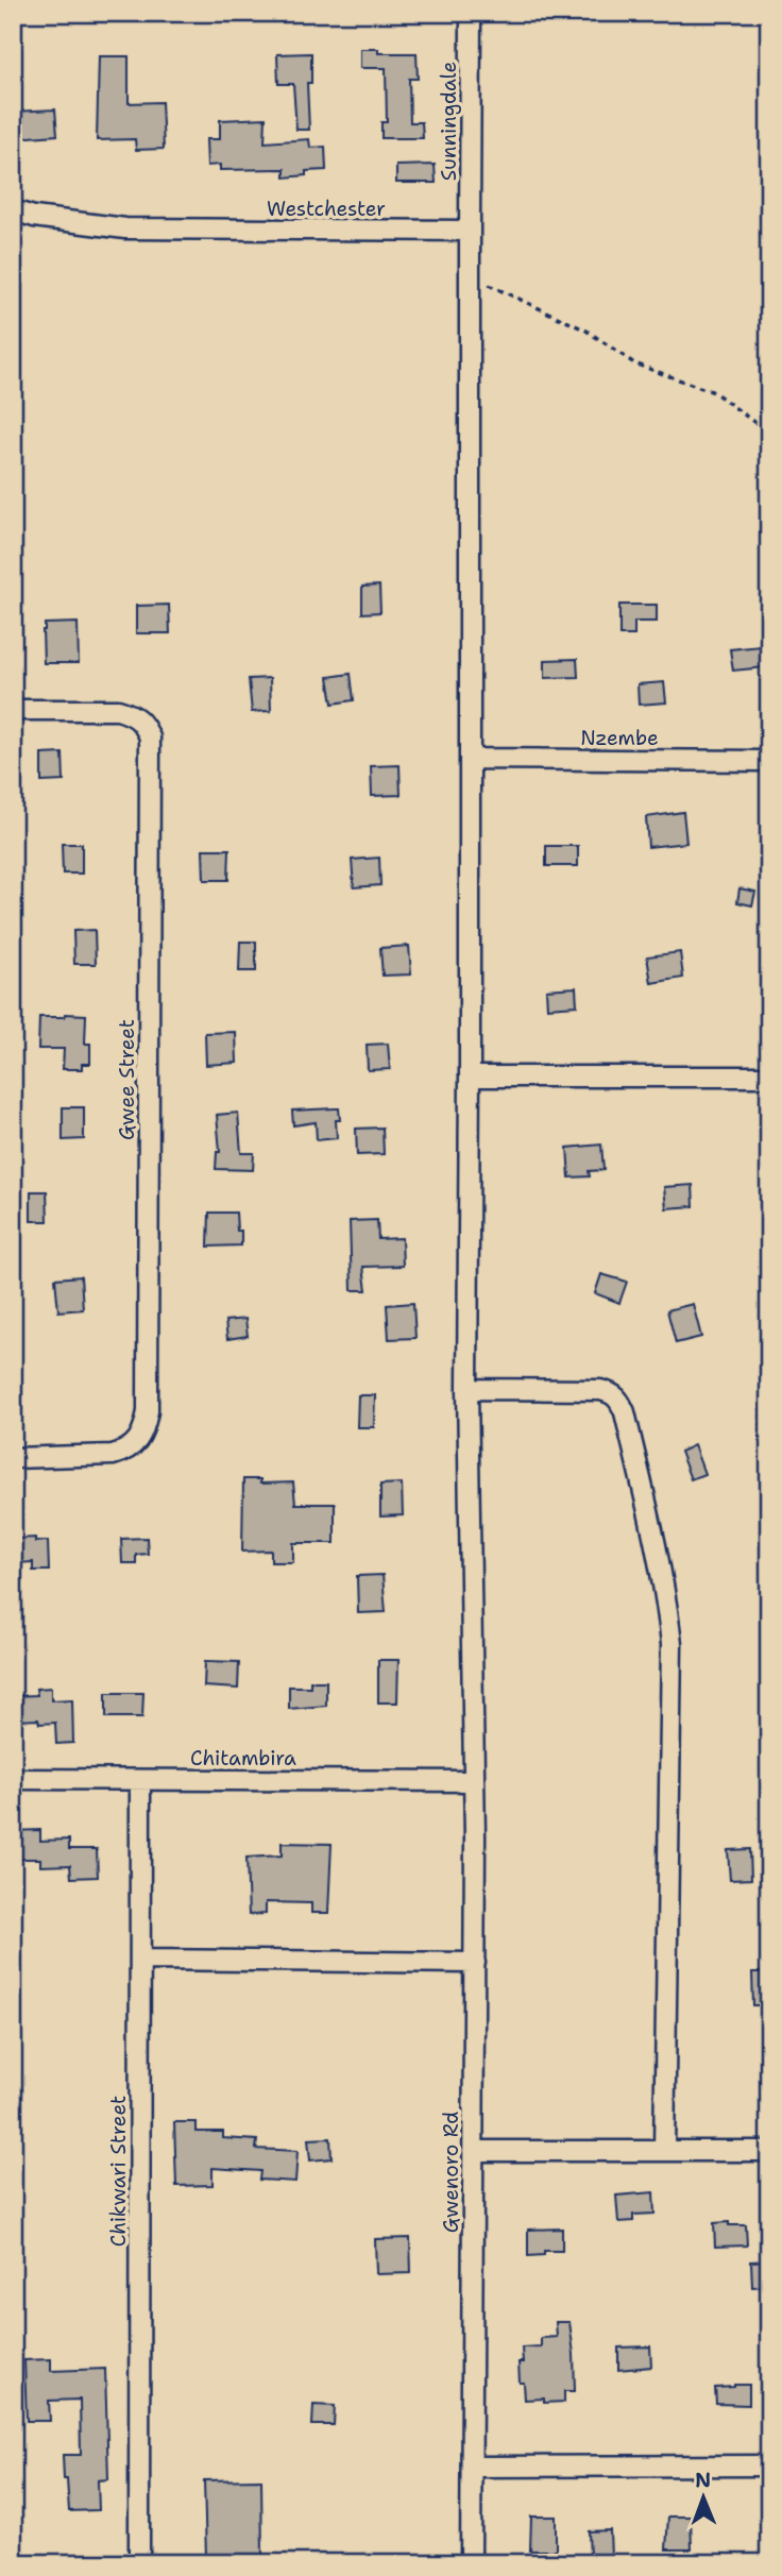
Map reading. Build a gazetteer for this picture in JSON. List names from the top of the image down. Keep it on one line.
{"streets":{"street":["Sunningdale","Westchester","Nzembe","Gwee Street","Chitambira","Chikwari Street","Gwenoro Rd"]},"crossings":[["Sunningdale","Westchester"],["Nzembe","Gwenoro Rd"],["Chitambira","Chikwari Street"],["Chitambira","Gwenoro Rd"]],"north":"top"}
